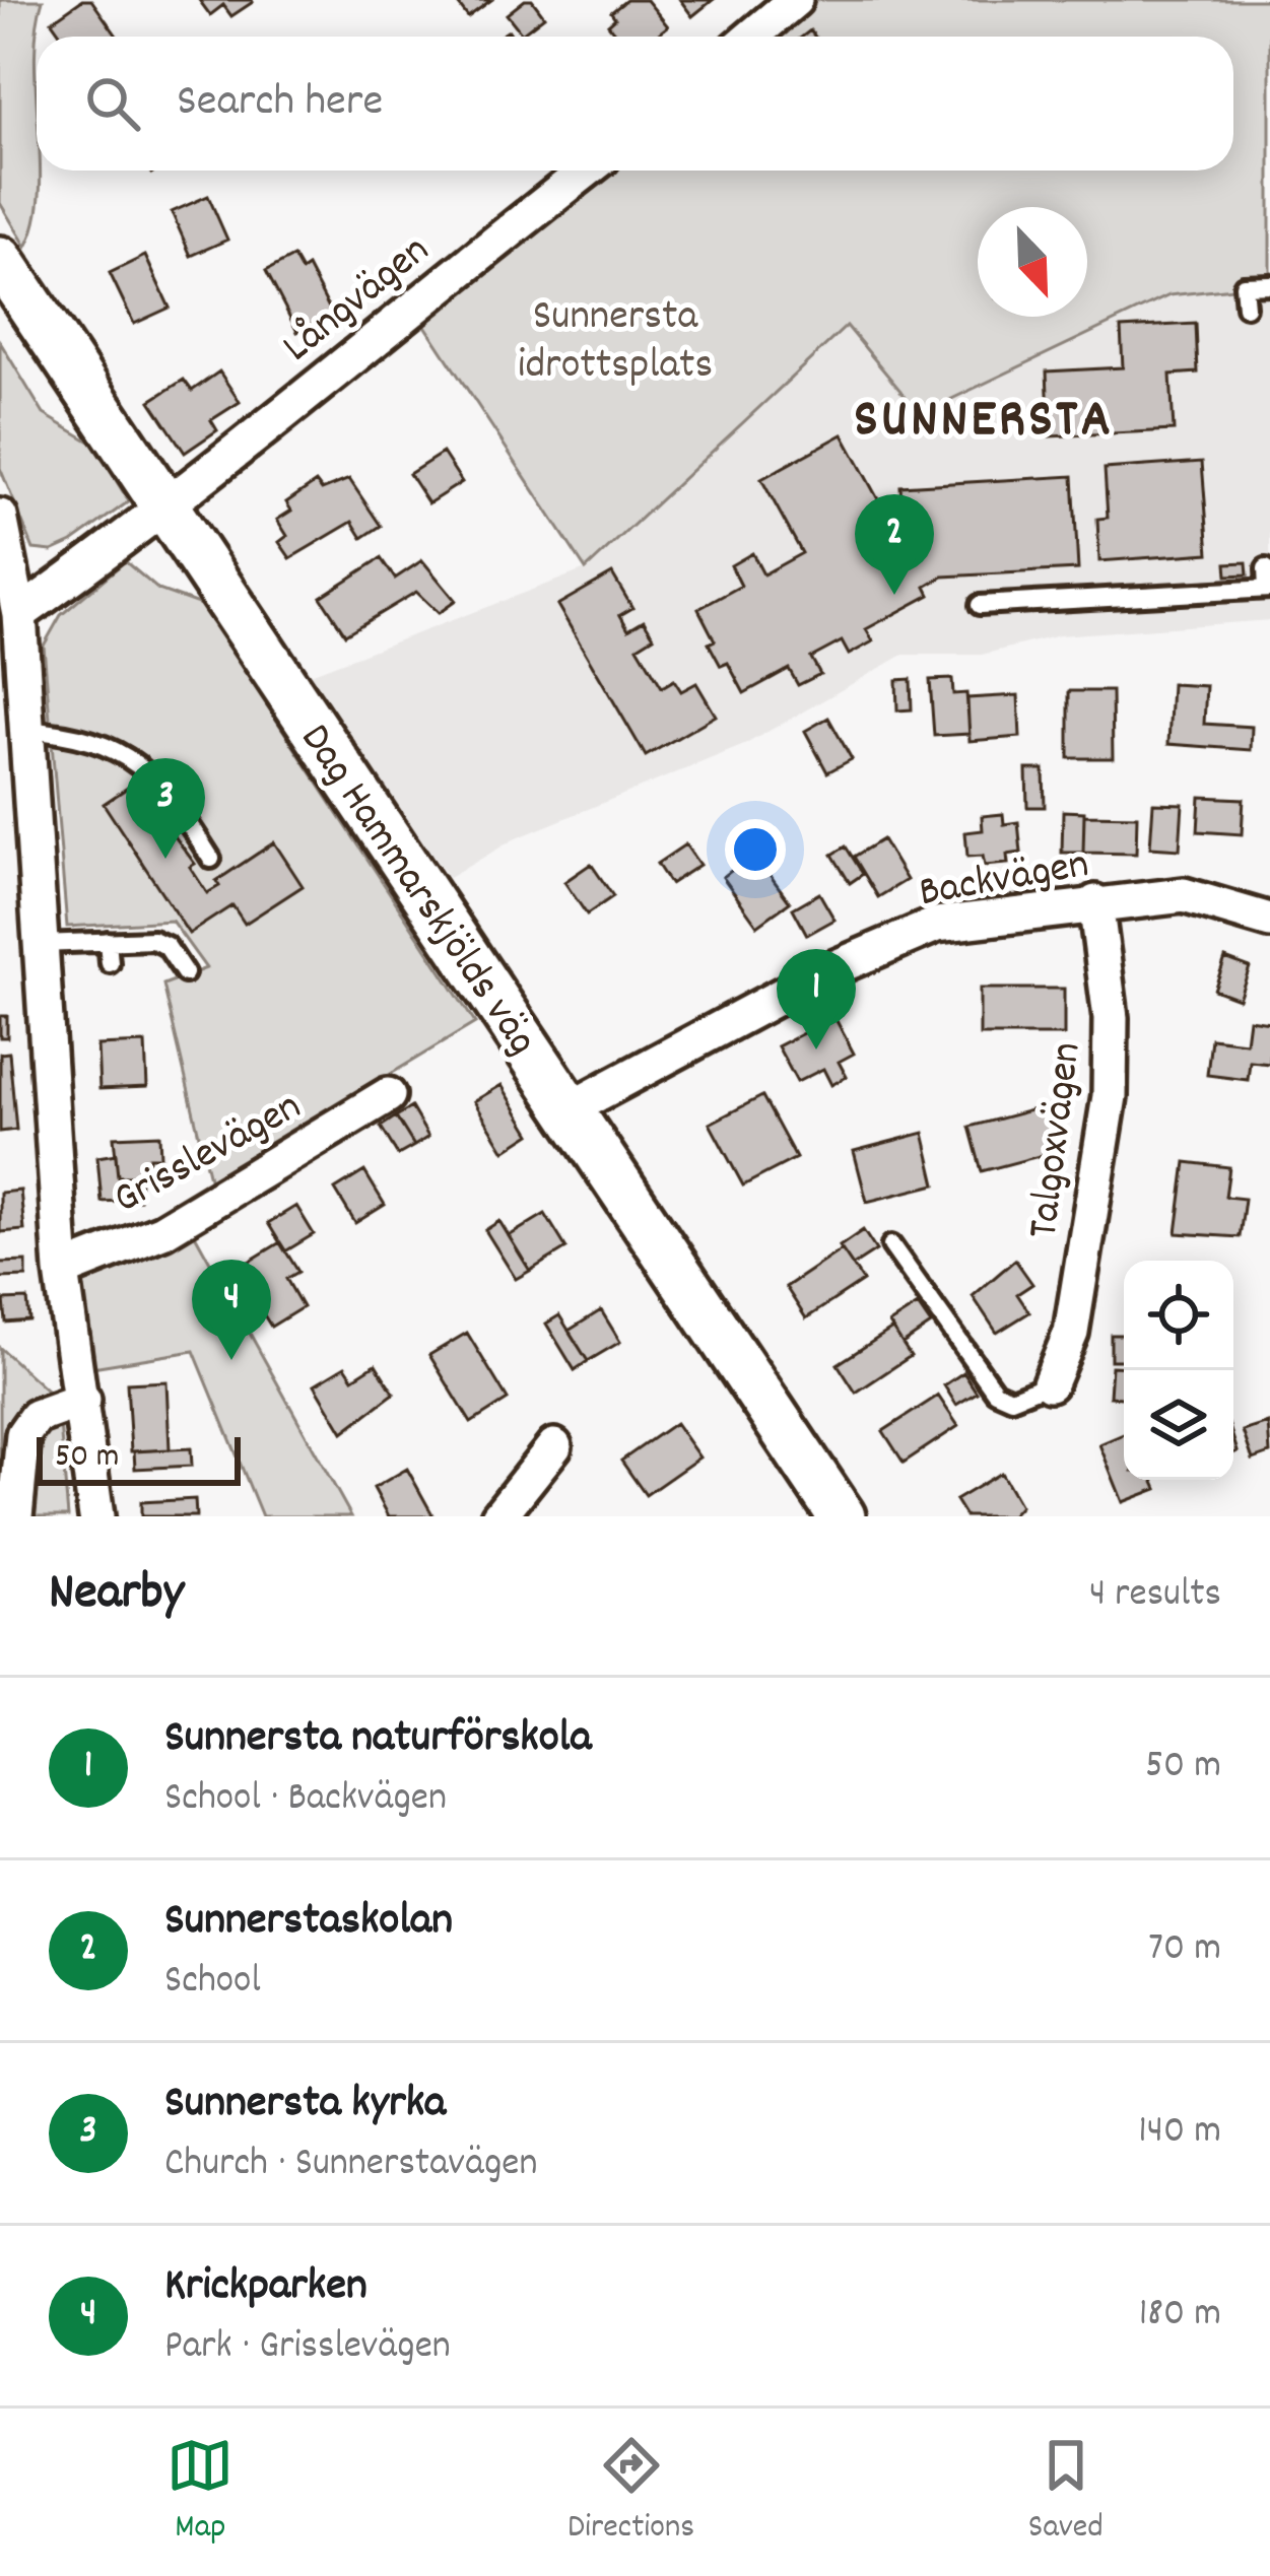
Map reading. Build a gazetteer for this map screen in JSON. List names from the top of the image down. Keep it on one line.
{"streets":{"main road":["Dag Hammarskjölds väg"],"street":["Långvägen","Backvägen","Talgoxvägen","Grisslevägen"]},"crossings":[["Långvägen","Dag Hammarskjölds väg"],["Backvägen","Dag Hammarskjölds väg"],["Backvägen","Talgoxvägen"]],"districts":["SUNNERSTA"],"parks":["Sunnersta idrottsplats"],"scale_bar":"50 m","north":"bottom right","page":{"search":"Search here","pins":["2","3","1","4"],"scale":"50 m","heading":["Nearby","4 results"],"list":[{"mark":"1","name":"Sunnersta naturförskola","note":"School · Backvägen","value":"50 m"},{"mark":"2","name":"Sunnerstaskolan","note":"School","value":"70 m"},{"mark":"3","name":"Sunnersta kyrka","note":"Church · Sunnerstavägen","value":"140 m"},{"mark":"4","name":"Krickparken","note":"Park · Grisslevägen","value":"180 m"}],"nav":["Map","Directions","Saved"]}}
